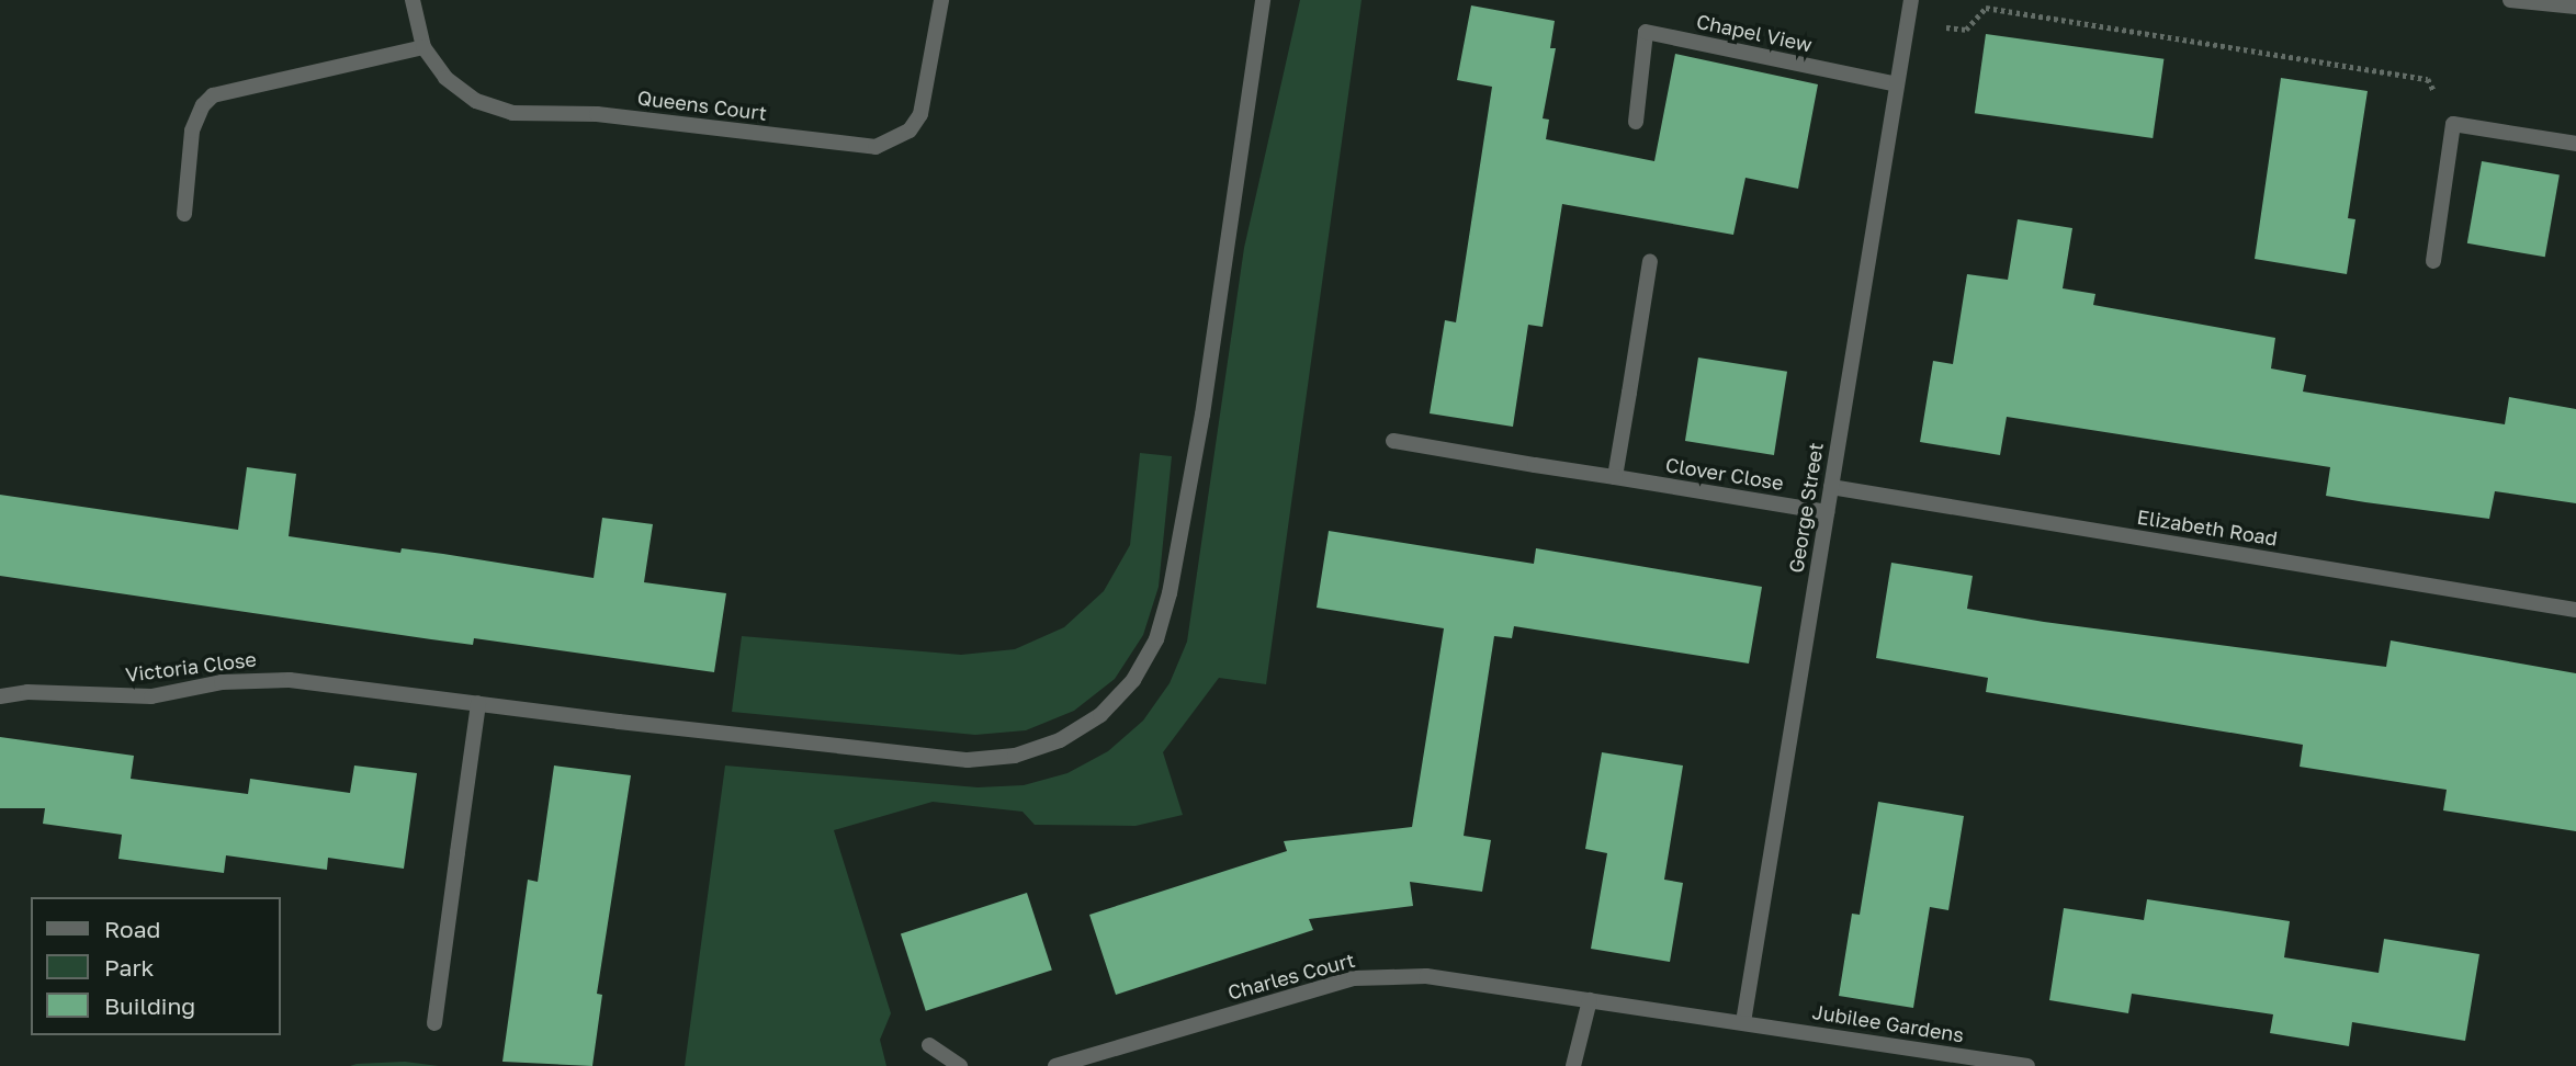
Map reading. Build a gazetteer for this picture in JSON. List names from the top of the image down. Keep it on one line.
{"streets":{"street":["Chapel View","Queens Court","Clover Close","George Street","Elizabeth Road","Victoria Close","Charles Court","Jubilee Gardens"]},"crossings":[["Chapel View","George Street"],["Clover Close","George Street"],["George Street","Elizabeth Road"],["George Street","Charles Court"],["George Street","Jubilee Gardens"],["Charles Court","Jubilee Gardens"]],"legend":["Road","Park","Building"]}
